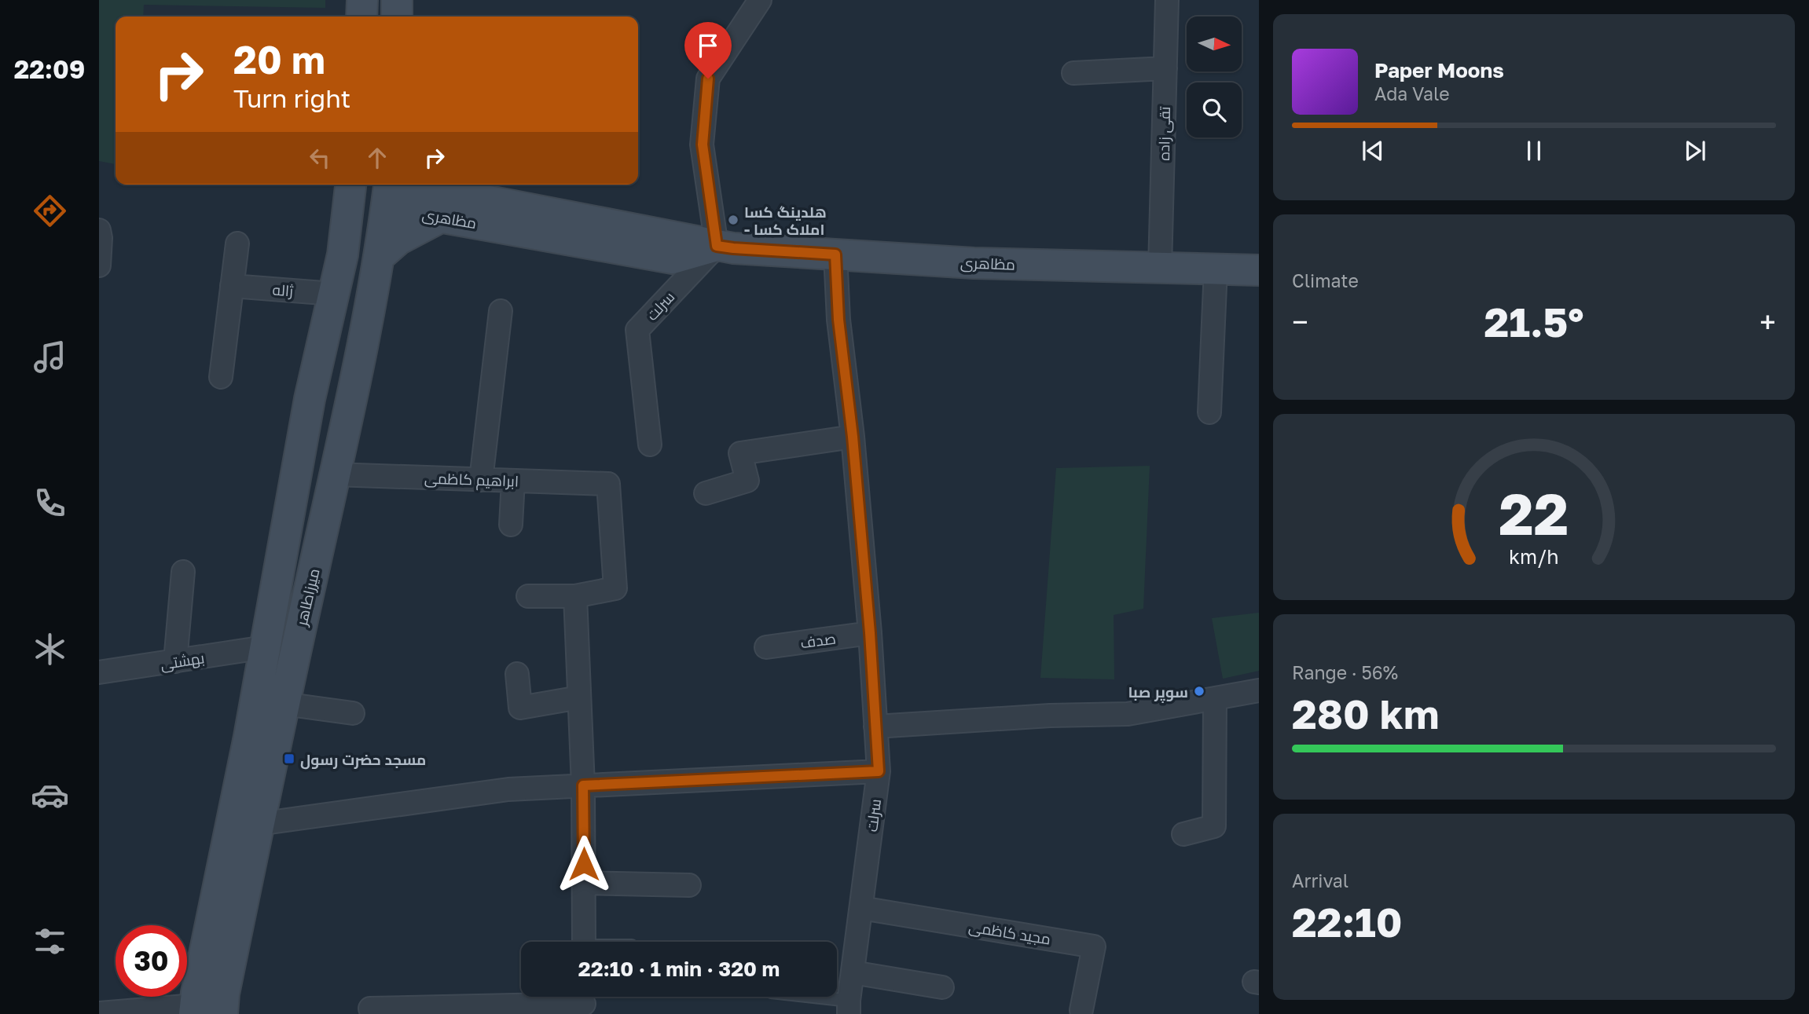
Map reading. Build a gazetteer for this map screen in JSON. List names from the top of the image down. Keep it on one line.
{"streets":{"main road":["مظاهری","میرزاطاهر"],"street":["تقی زاده","ژاله","سرلت","ابراهیم کاظمی","صدف","بهشتی","مجید کاظمی"]},"crossings":[["تقی زاده","مظاهری"],["مظاهری","سرلت"],["مظاهری","میرزاطاهر"],["ژاله","میرزاطاهر"],["سرلت","صدف"],["سرلت","مجید کاظمی"],["ابراهیم کاظمی","میرزاطاهر"],["میرزاطاهر","بهشتی"]],"places":{"other":["هلدینگ کسا - املاک کسا","سوپر صبا"],"transit":["مسجد حضرت رسول"]},"north":"right","page":{"tabs":"22:09","turn":["20 m","Turn right"],"song":["Paper Moons","Ada Vale"],"tile":["Climate",["Range · 56%","280 km"],["Arrival","22:10"]],"heat":["−","21.5°","+"],"limit":"30","trip":"22:10 · 1 min · 320 m","gauge":["22","km/h"]}}
